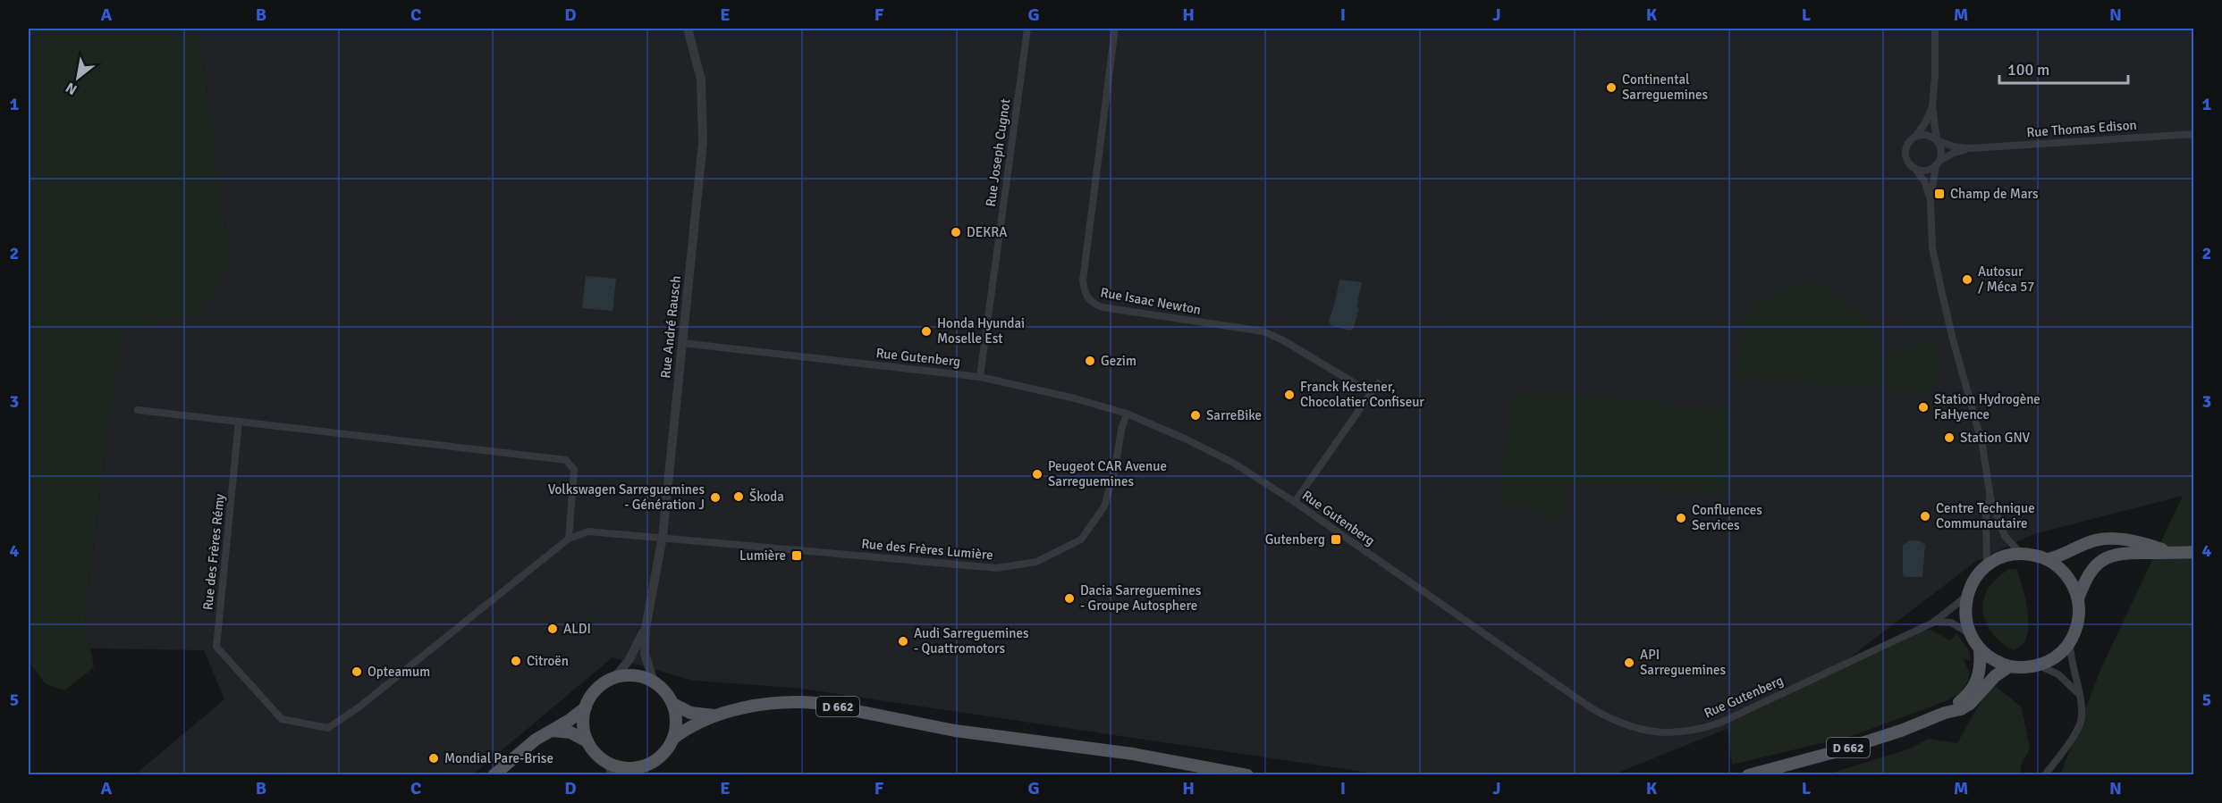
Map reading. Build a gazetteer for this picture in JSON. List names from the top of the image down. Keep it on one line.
{"streets":{"main road":["D 662"],"street":["Rue Thomas Edison","Rue Joseph Cugnot","Rue Isaac Newton","Rue André Rausch","Rue Gutenberg","Rue des Frères Lumière","Rue des Frères Rémy"]},"crossings":[["Rue Joseph Cugnot","Rue Gutenberg"],["Rue André Rausch","Rue Gutenberg"],["Rue André Rausch","Rue des Frères Lumière"],["Rue André Rausch","Rue des Frères Rémy"],["Rue André Rausch","D 662"],["Rue Gutenberg","Rue des Frères Lumière"],["Rue Gutenberg","D 662"],["Rue des Frères Lumière","Rue des Frères Rémy"]],"places":{"other":["Continental Sarreguemines","DEKRA","Autosur / Méca 57","Honda Hyundai Moselle Est","Gezim","Franck Kestener, Chocolatier Confiseur","Station Hydrogène FaHyence","SarreBike","Station GNV","Peugeot CAR Avenue Sarreguemines","Škoda","Volkswagen Sarreguemines - Génération J","Centre Technique Communautaire","Confluences Services","Dacia Sarreguemines - Groupe Autosphere","ALDI","Audi Sarreguemines - Quattromotors","Citroën","API Sarreguemines","Opteamum","Mondial Pare-Brise"],"transit":["Champ de Mars","Gutenberg","Lumière"]},"scale_bar":"100 m","north":"bottom left","grid":{"columns":["A","B","C","D","E","F","G","H","I","J","K","L","M","N"],"rows":["1","2","3","4","5"]}}
